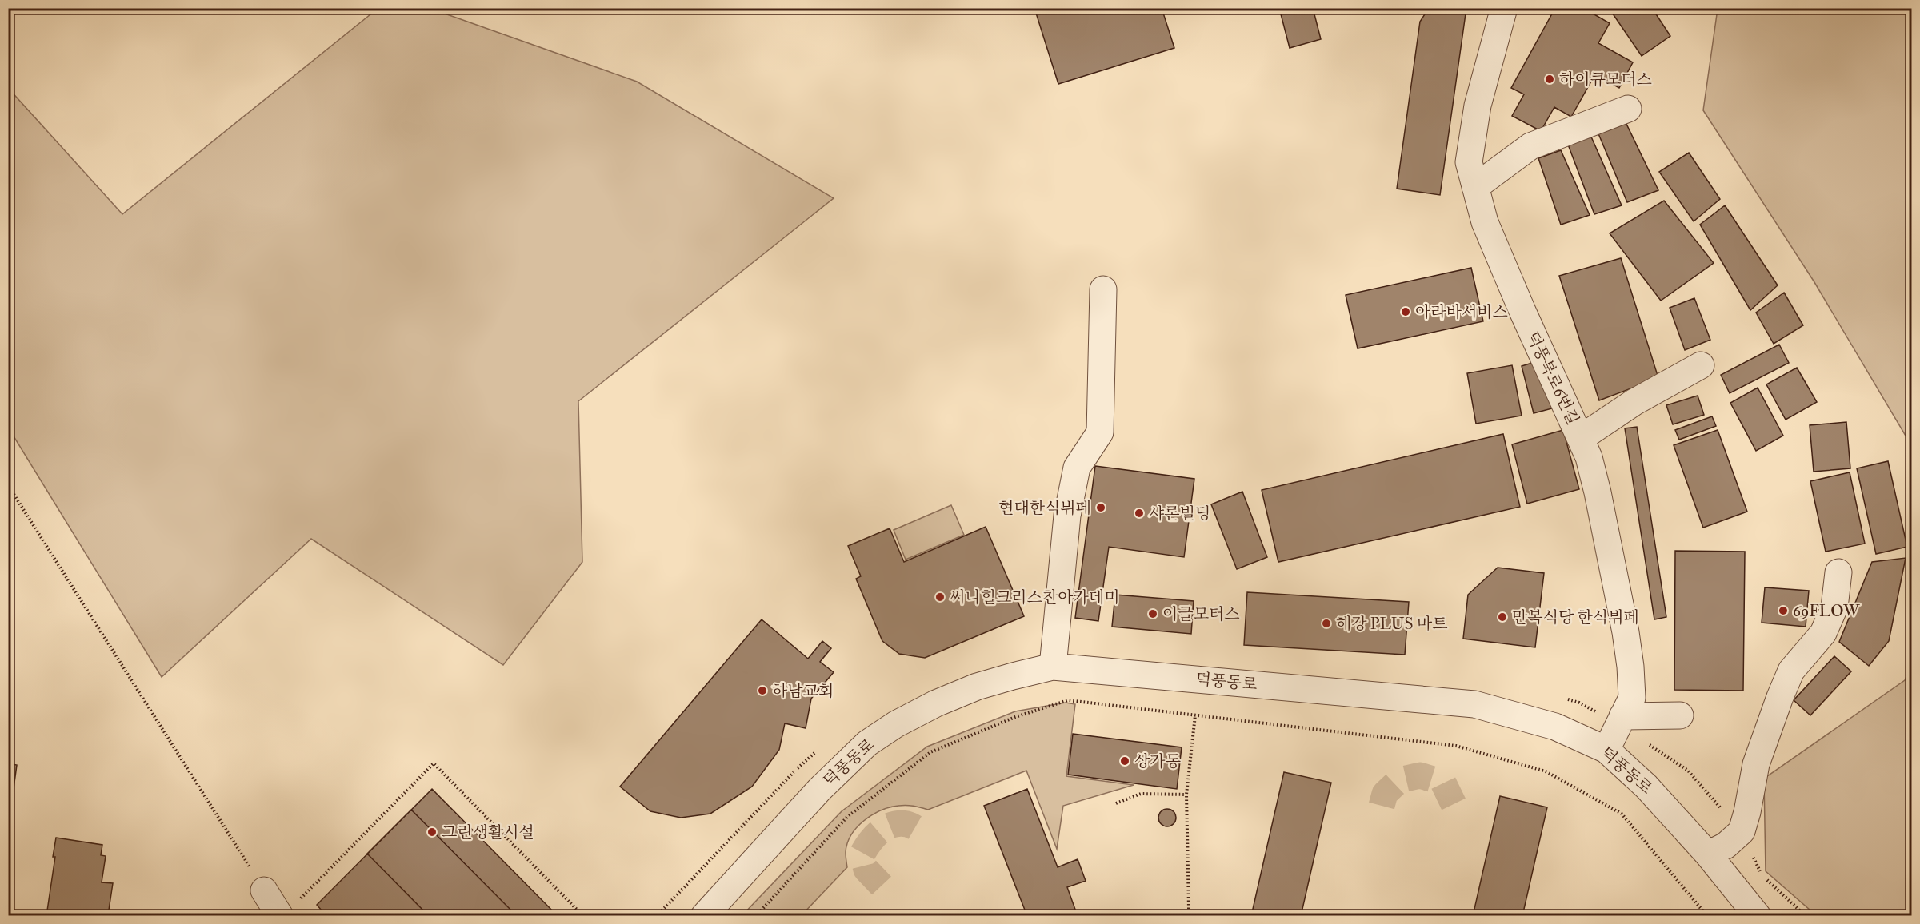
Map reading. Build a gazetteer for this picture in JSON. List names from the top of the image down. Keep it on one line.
{"streets":{"street":["덕풍북로6번길","덕풍동로"]},"crossings":[["덕풍북로6번길","덕풍동로"]],"places":["하이큐모터스","아라바서비스","현대한식뷔페","샤론빌딩","써니힐크리스찬아카데미","69FLOW","이글모터스","만복식당 한식뷔페","해강 PLUS 마트","하남교회","상가동","그린생활시설"]}
